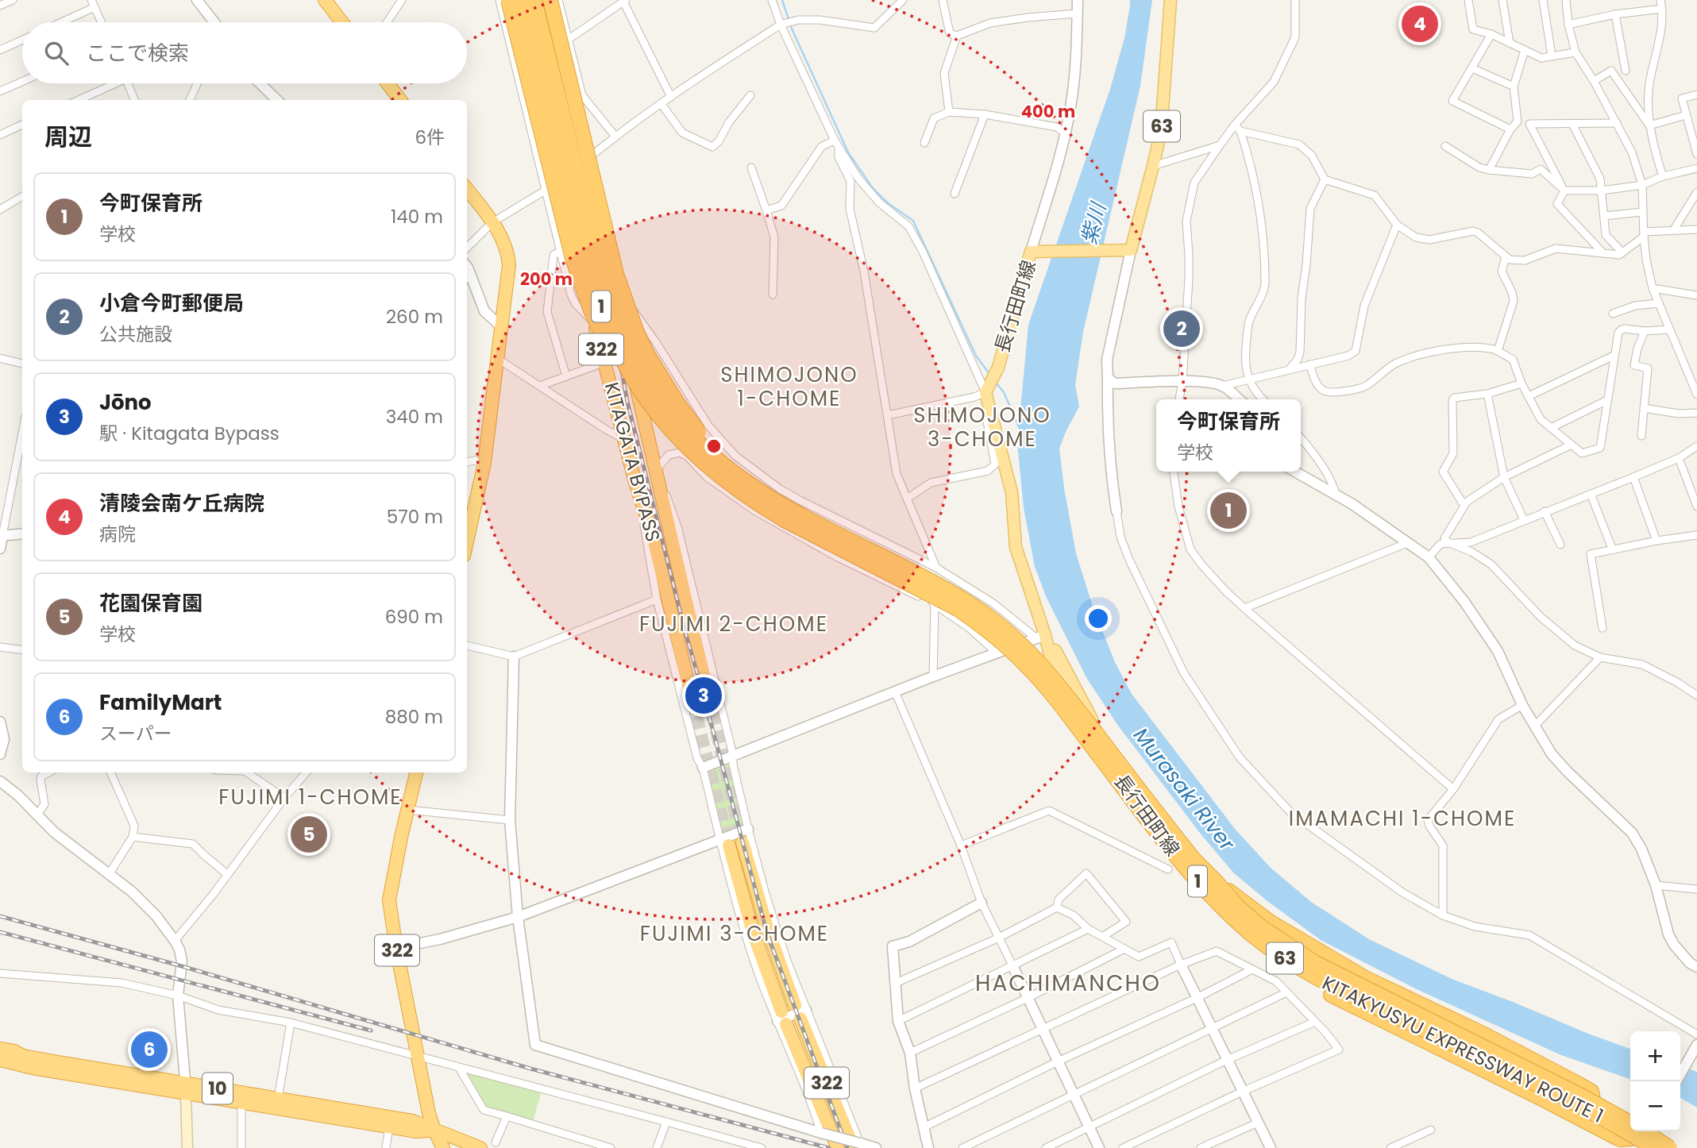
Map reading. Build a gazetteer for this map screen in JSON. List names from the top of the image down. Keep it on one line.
{"streets":{"highway":["1","322","KITAGATA BYPASS","KITAKYUSYU EXPRESSWAY ROUTE 1","10"],"main road":["63","長行田町線"]},"crossings":[["63","長行田町線"],["長行田町線","KITAKYUSYU EXPRESSWAY ROUTE 1"],["322","10"]],"districts":["SHIMOJONO 1-CHOME","SHIMOJONO 3-CHOME","FUJIMI 2-CHOME","FUJIMI 1-CHOME","IMAMACHI 1-CHOME","FUJIMI 3-CHOME","HACHIMANCHO"],"water":["紫川","Murasaki River"],"page":{"pins":["4","2","1","3","5","6"],"search":"ここで検索","heading":["周辺","6件"],"list":[{"mark":"1","name":"今町保育所","note":"学校","value":"140 m"},{"mark":"2","name":"小倉今町郵便局","note":"公共施設","value":"260 m"},{"mark":"3","name":"Jōno","note":"駅 · Kitagata Bypass","value":"340 m"},{"mark":"4","name":"清陵会南ケ丘病院","note":"病院","value":"570 m"},{"mark":"5","name":"花園保育園","note":"学校","value":"690 m"},{"mark":"6","name":"FamilyMart","note":"スーパー","value":"880 m"}],"popup":["今町保育所","学校"],"map_buttons":["+","−"]},"rings":["400 m","200 m"]}
